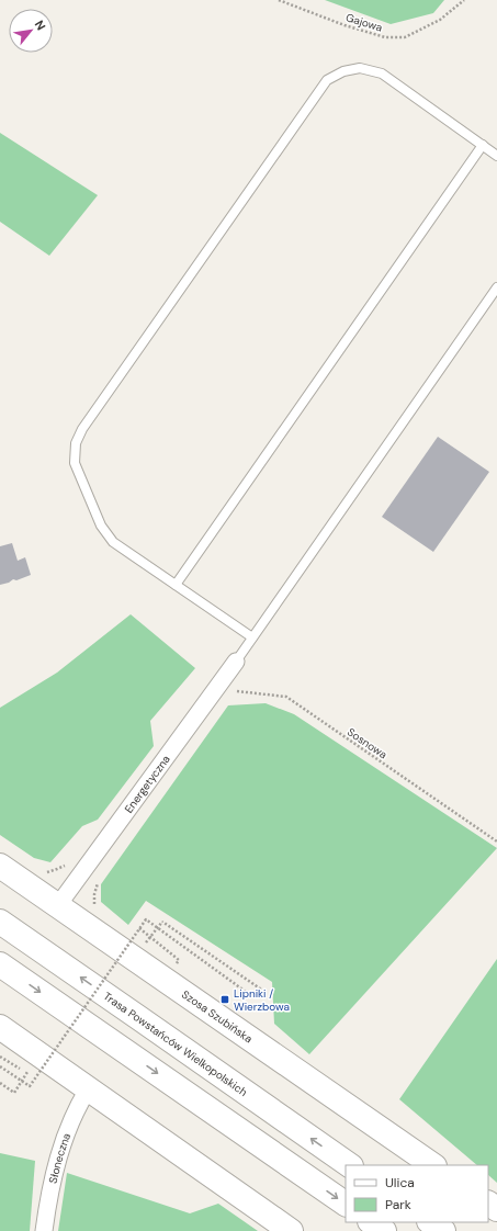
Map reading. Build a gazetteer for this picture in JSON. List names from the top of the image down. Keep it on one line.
{"streets":{"main road":["Szosa Szubińska","Trasa Powstańców Wielkopolskich"],"street":["Energetyczna","Słoneczna"],"path":["Gajowa","Sosnowa"]},"crossings":[["Sosnowa","Energetyczna"],["Energetyczna","Szosa Szubińska"]],"places":{"transit":["Lipniki / Wierzbowa"]},"legend":["Ulica","Park"],"north":"top right"}
